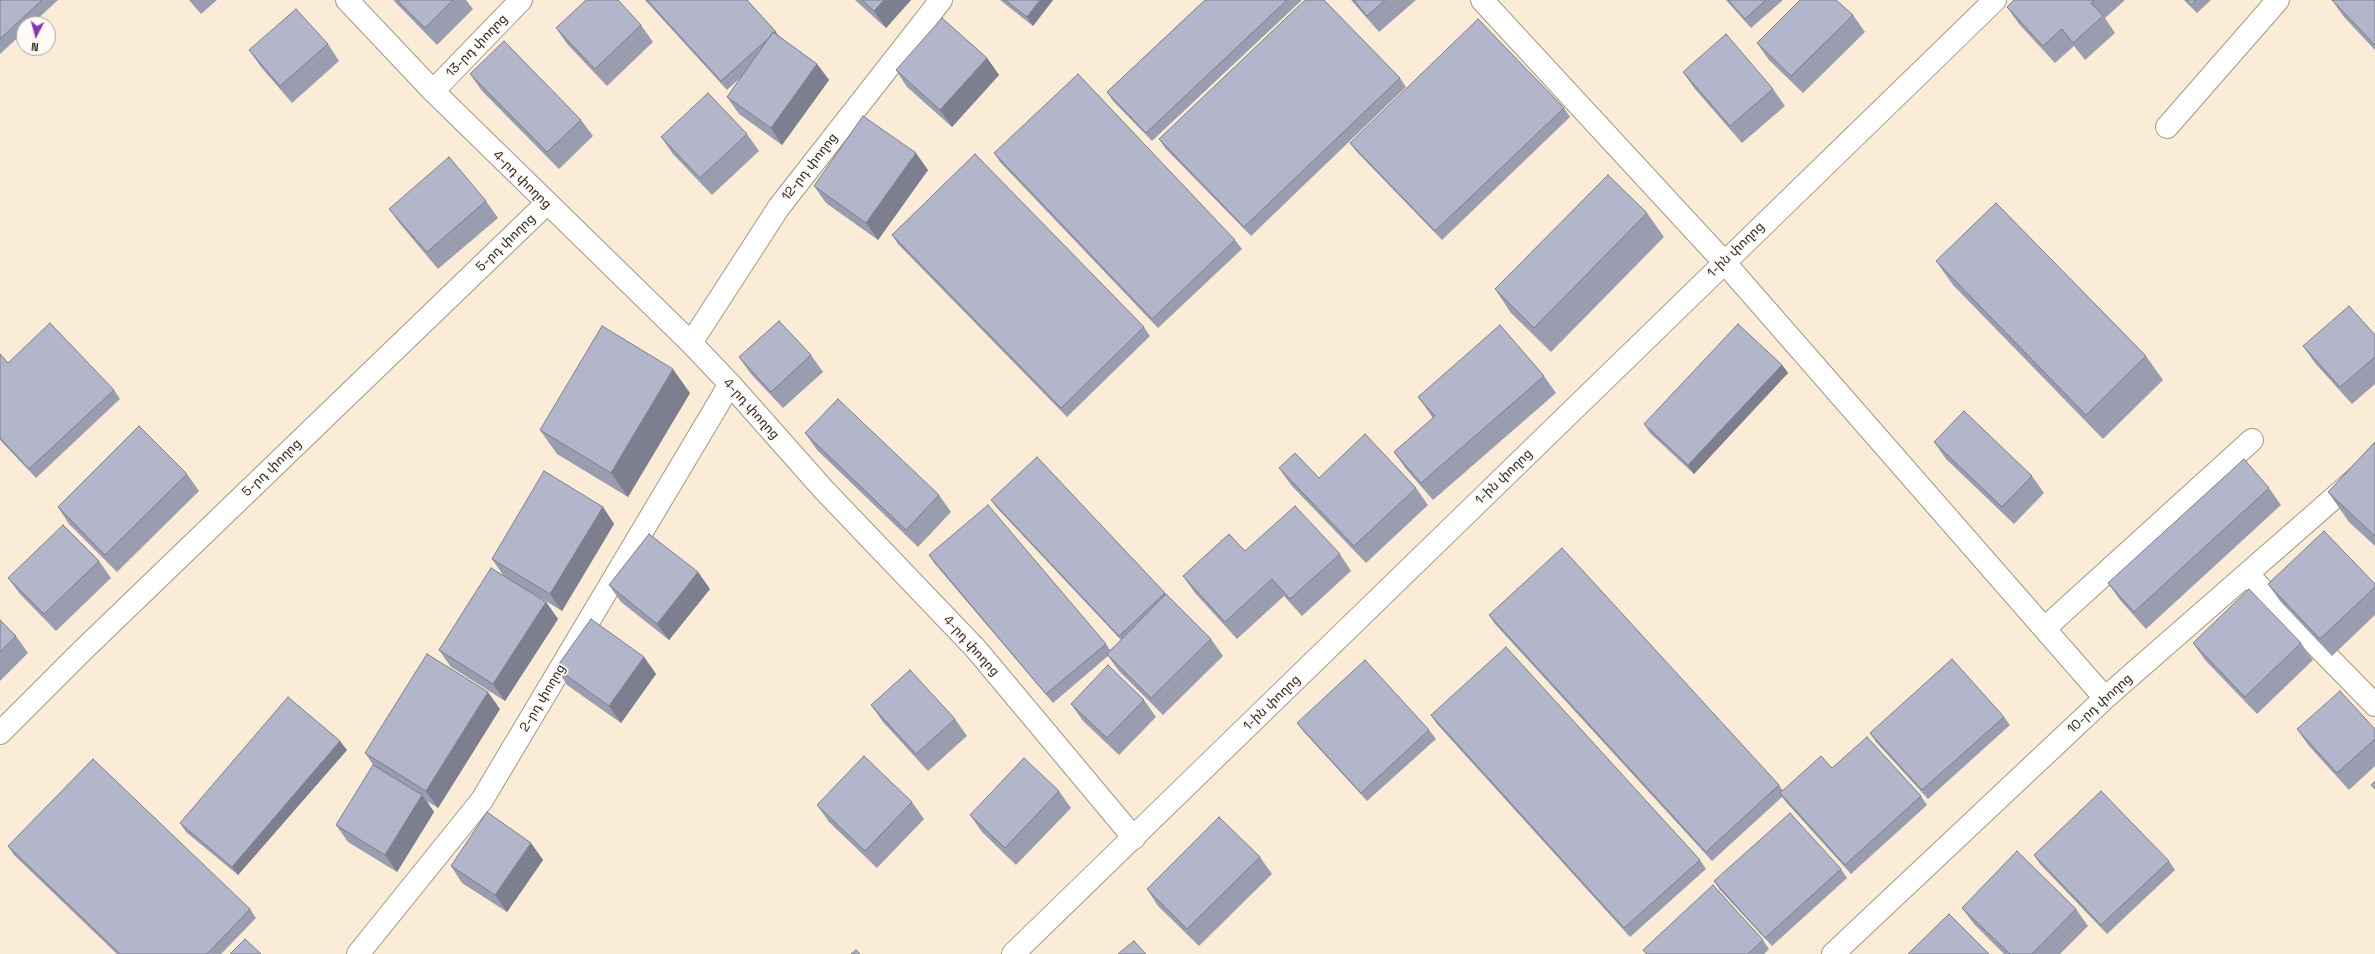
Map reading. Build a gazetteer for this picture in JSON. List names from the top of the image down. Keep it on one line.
{"streets":{"street":["13-րդ փողոց","12-րդ փողոց","4-րդ փողոց","5-րդ փողոց","1-ին փողոց","2-րդ փողոց","10-րդ փողոց"]},"crossings":[["13-րդ փողոց","4-րդ փողոց"],["12-րդ փողոց","4-րդ փողոց"],["4-րդ փողոց","5-րդ փողոց"],["4-րդ փողոց","1-ին փողոց"],["4-րդ փողոց","2-րդ փողոց"]],"north":"bottom"}
